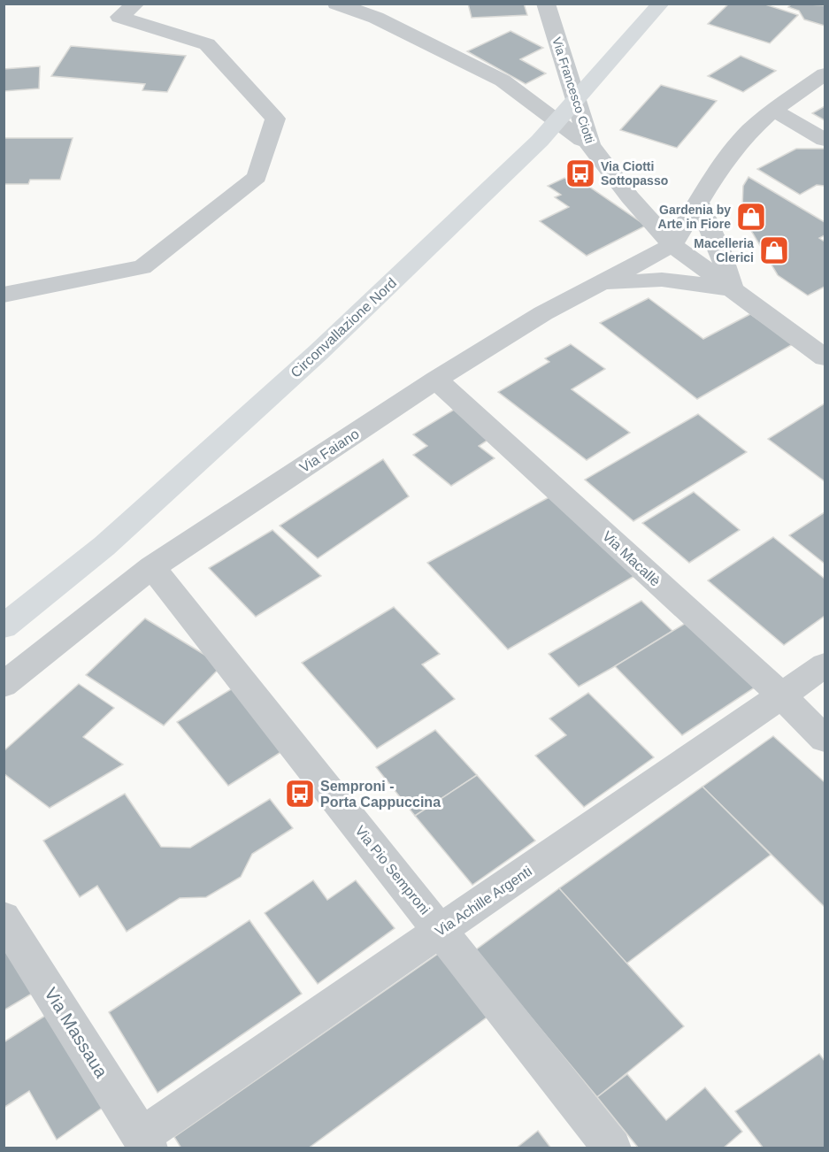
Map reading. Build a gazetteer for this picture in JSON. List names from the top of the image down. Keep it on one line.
{"streets":{"main road":["Circonvallazione Nord"],"street":["Via Francesco Ciotti","Via Faiano","Via Macallè","Via Pio Semproni","Via Achille Argenti","Via Massaua"]},"crossings":[["Via Francesco Ciotti","Via Faiano"],["Via Faiano","Via Macallè"],["Via Faiano","Via Pio Semproni"],["Via Macallè","Via Achille Argenti"],["Via Pio Semproni","Via Achille Argenti"],["Via Achille Argenti","Via Massaua"]],"places":{"bus stop":["Via Ciotti Sottopasso","Semproni - Porta Cappuccina"],"shop":["Gardenia by Arte in Fiore","Macelleria Clerici"]}}
